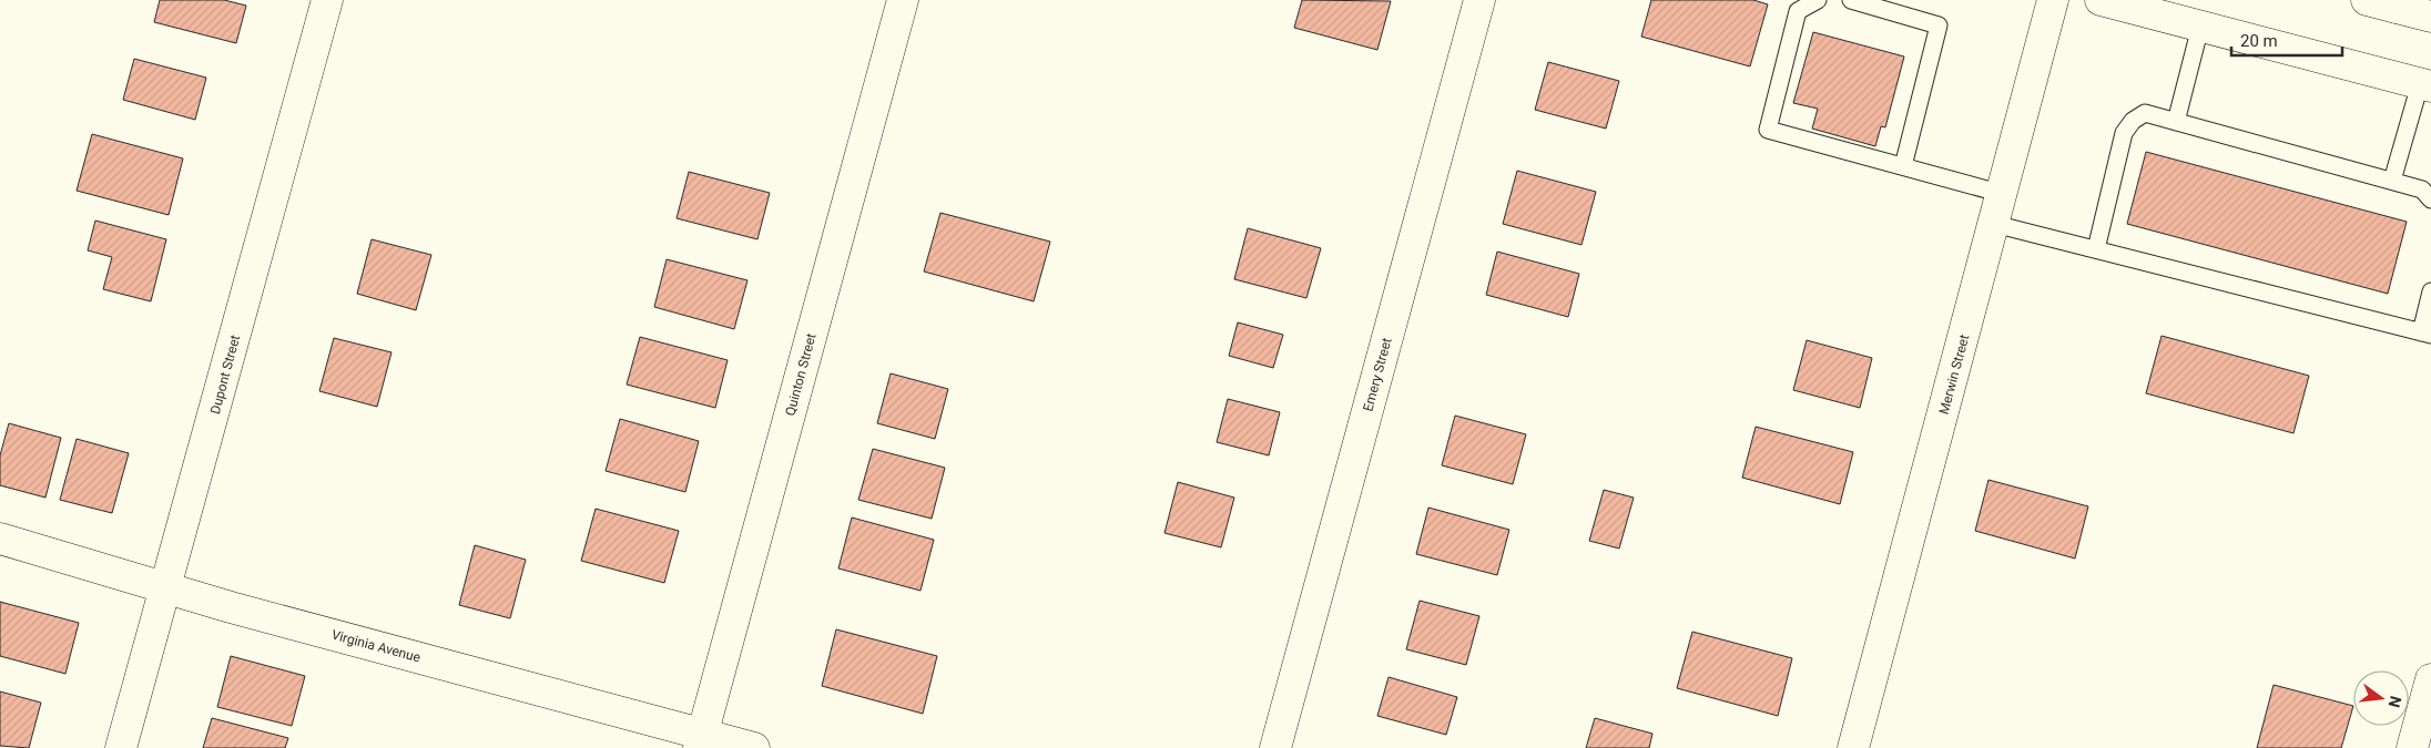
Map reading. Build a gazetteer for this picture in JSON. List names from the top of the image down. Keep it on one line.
{"streets":{"street":["Dupont Street","Quinton Street","Emery Street","Merwin Street","Virginia Avenue"]},"crossings":[["Dupont Street","Virginia Avenue"],["Quinton Street","Virginia Avenue"]],"scale_bar":"20 m","north":"right"}
